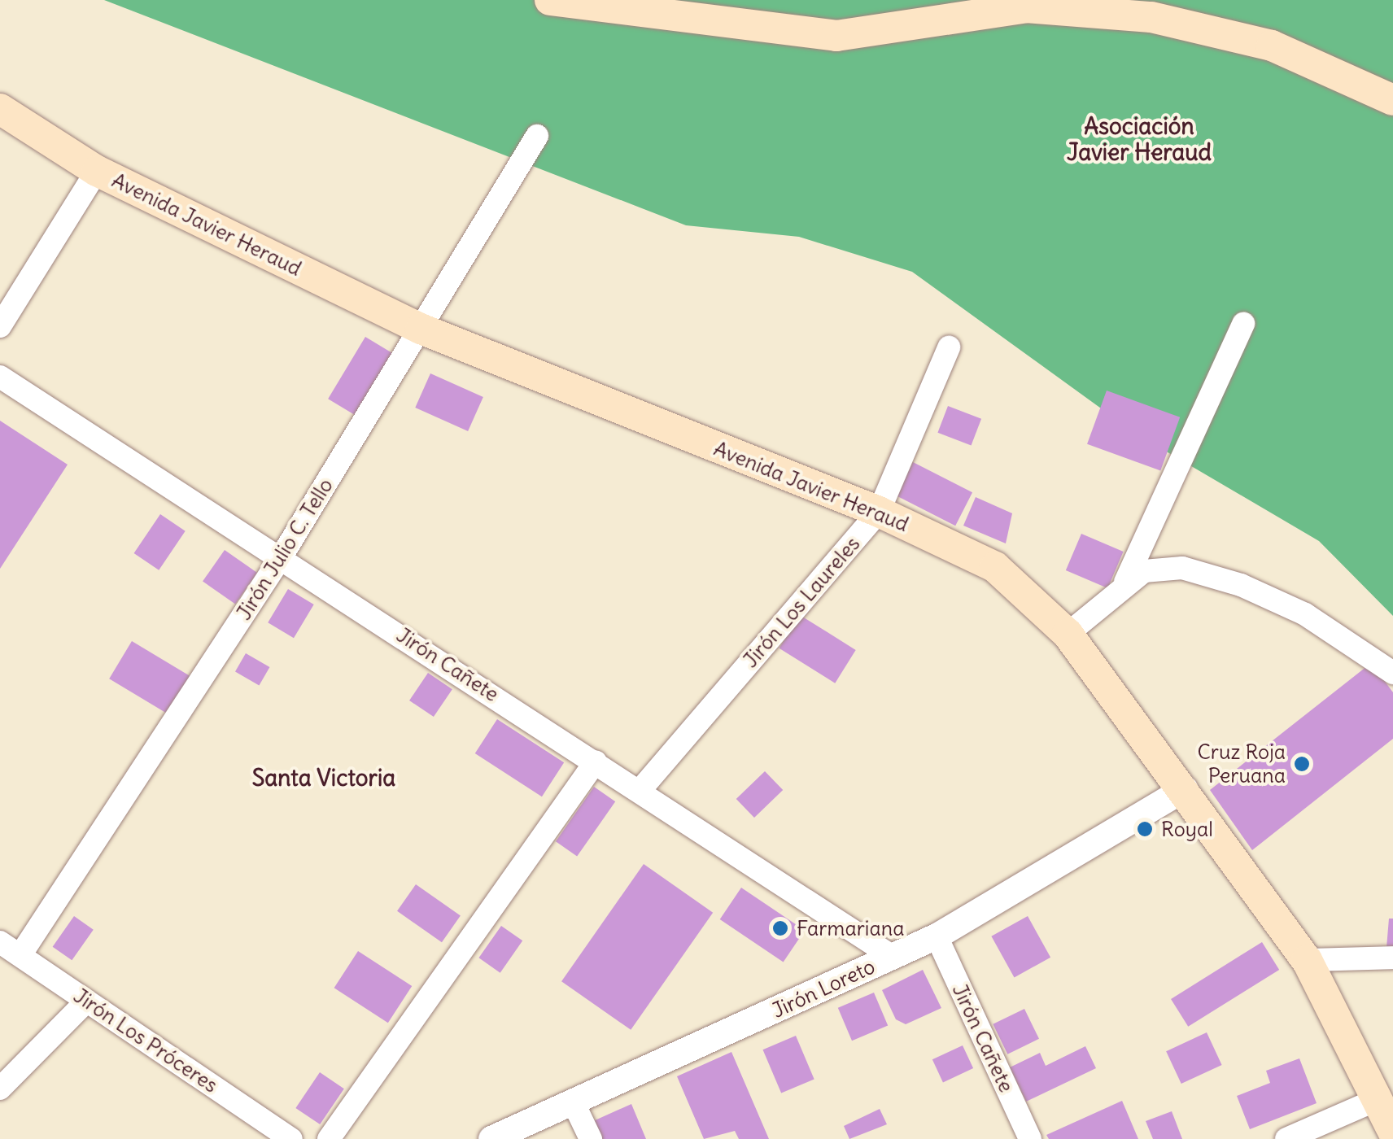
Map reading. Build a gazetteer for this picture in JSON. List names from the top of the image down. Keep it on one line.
{"streets":{"main road":["Avenida Javier Heraud"],"street":["Jirón Julio C. Tello","Jirón Los Laureles","Jirón Cañete","Jirón Loreto","Jirón Los Próceres"]},"crossings":[["Avenida Javier Heraud","Jirón Julio C. Tello"],["Avenida Javier Heraud","Jirón Los Laureles"],["Avenida Javier Heraud","Jirón Loreto"],["Jirón Julio C. Tello","Jirón Cañete"],["Jirón Julio C. Tello","Jirón Los Próceres"],["Jirón Los Laureles","Jirón Cañete"],["Jirón Cañete","Jirón Loreto"]],"districts":["Asociación Javier Heraud","Santa Victoria"],"places":["Cruz Roja Peruana","Royal","Farmariana"]}
